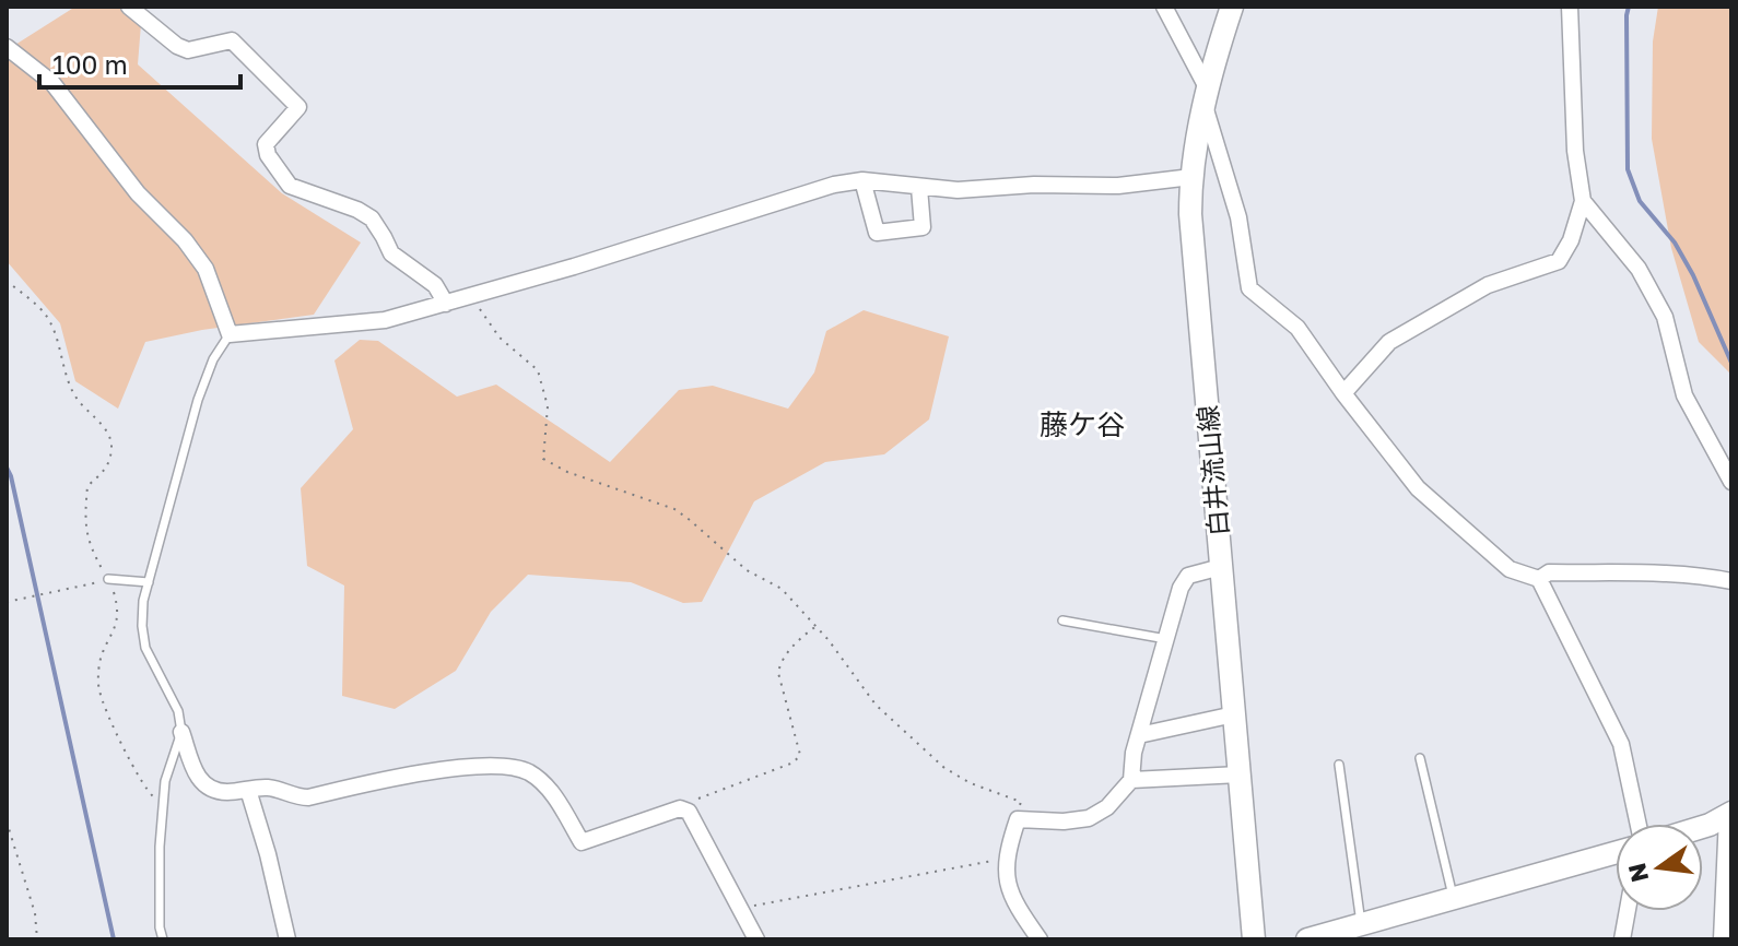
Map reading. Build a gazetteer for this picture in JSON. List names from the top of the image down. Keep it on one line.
{"streets":{"main road":["白井流山線"]},"districts":["藤ケ谷"],"scale_bar":"100 m","north":"left"}
